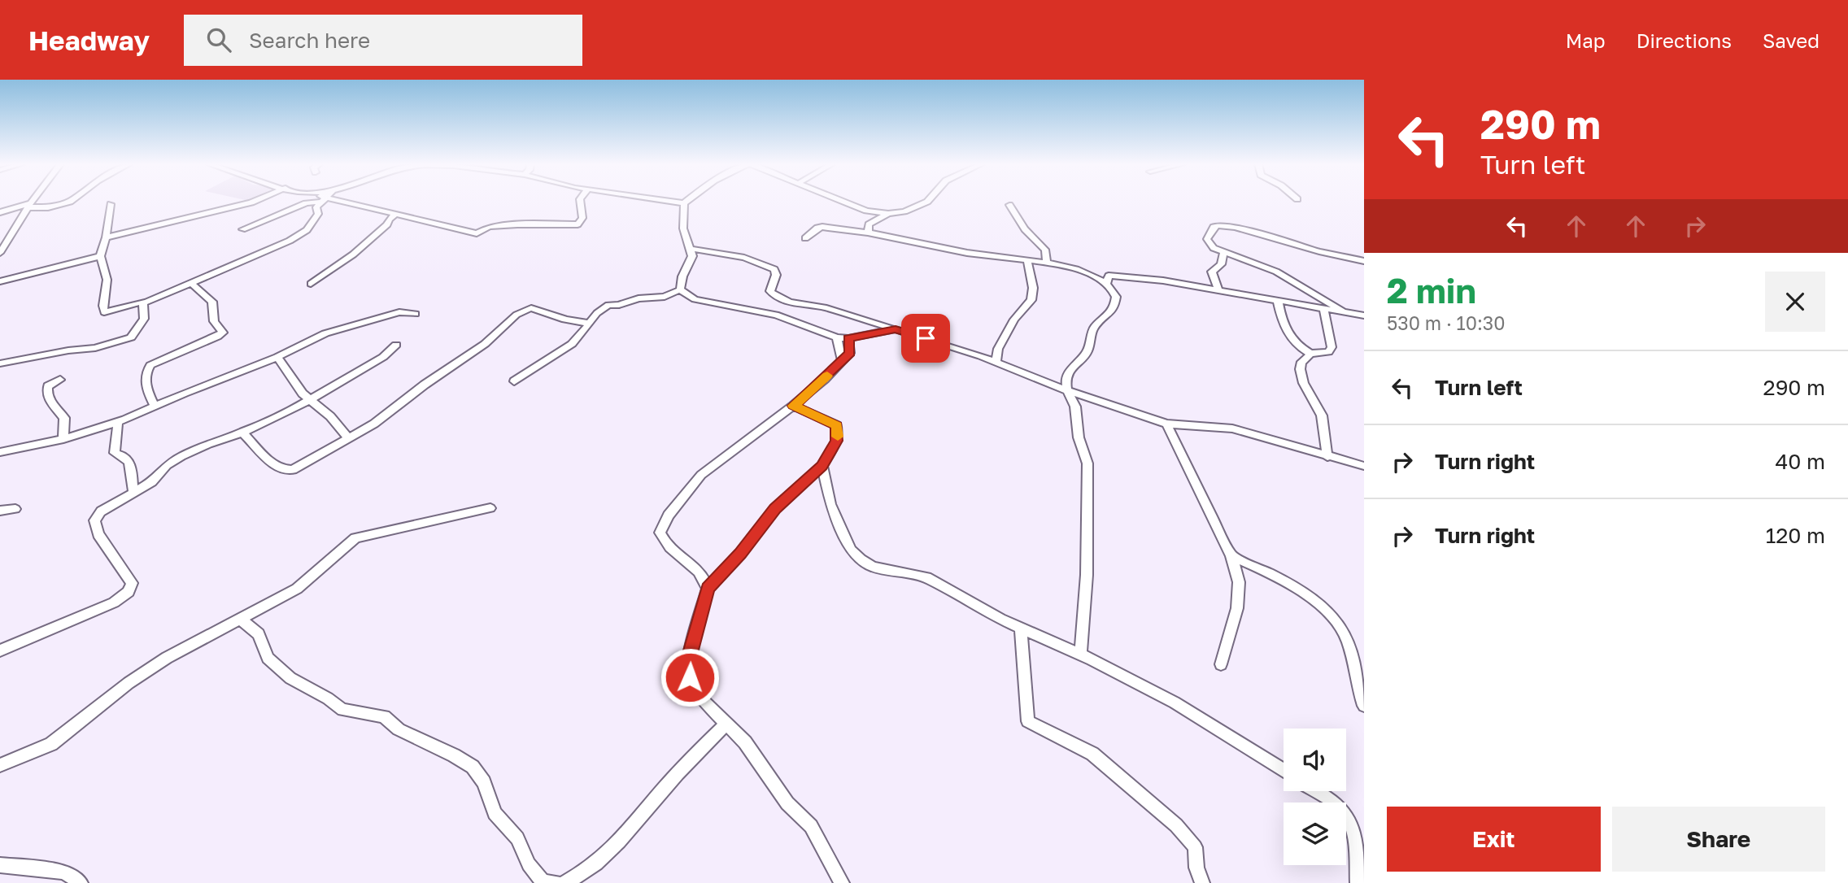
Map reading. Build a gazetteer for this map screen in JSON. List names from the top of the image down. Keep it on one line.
{"page":{"header":"Headway","search":"Search here","nav":["Map","Directions","Saved"],"turn":["290 m","Turn left"],"heading":["2 min","530 m · 10:30"],"list":[{"name":"Turn left","value":"290 m"},{"name":"Turn right","value":"40 m"},{"name":"Turn right","value":"120 m"}],"buttons":["Exit","Share"]}}
